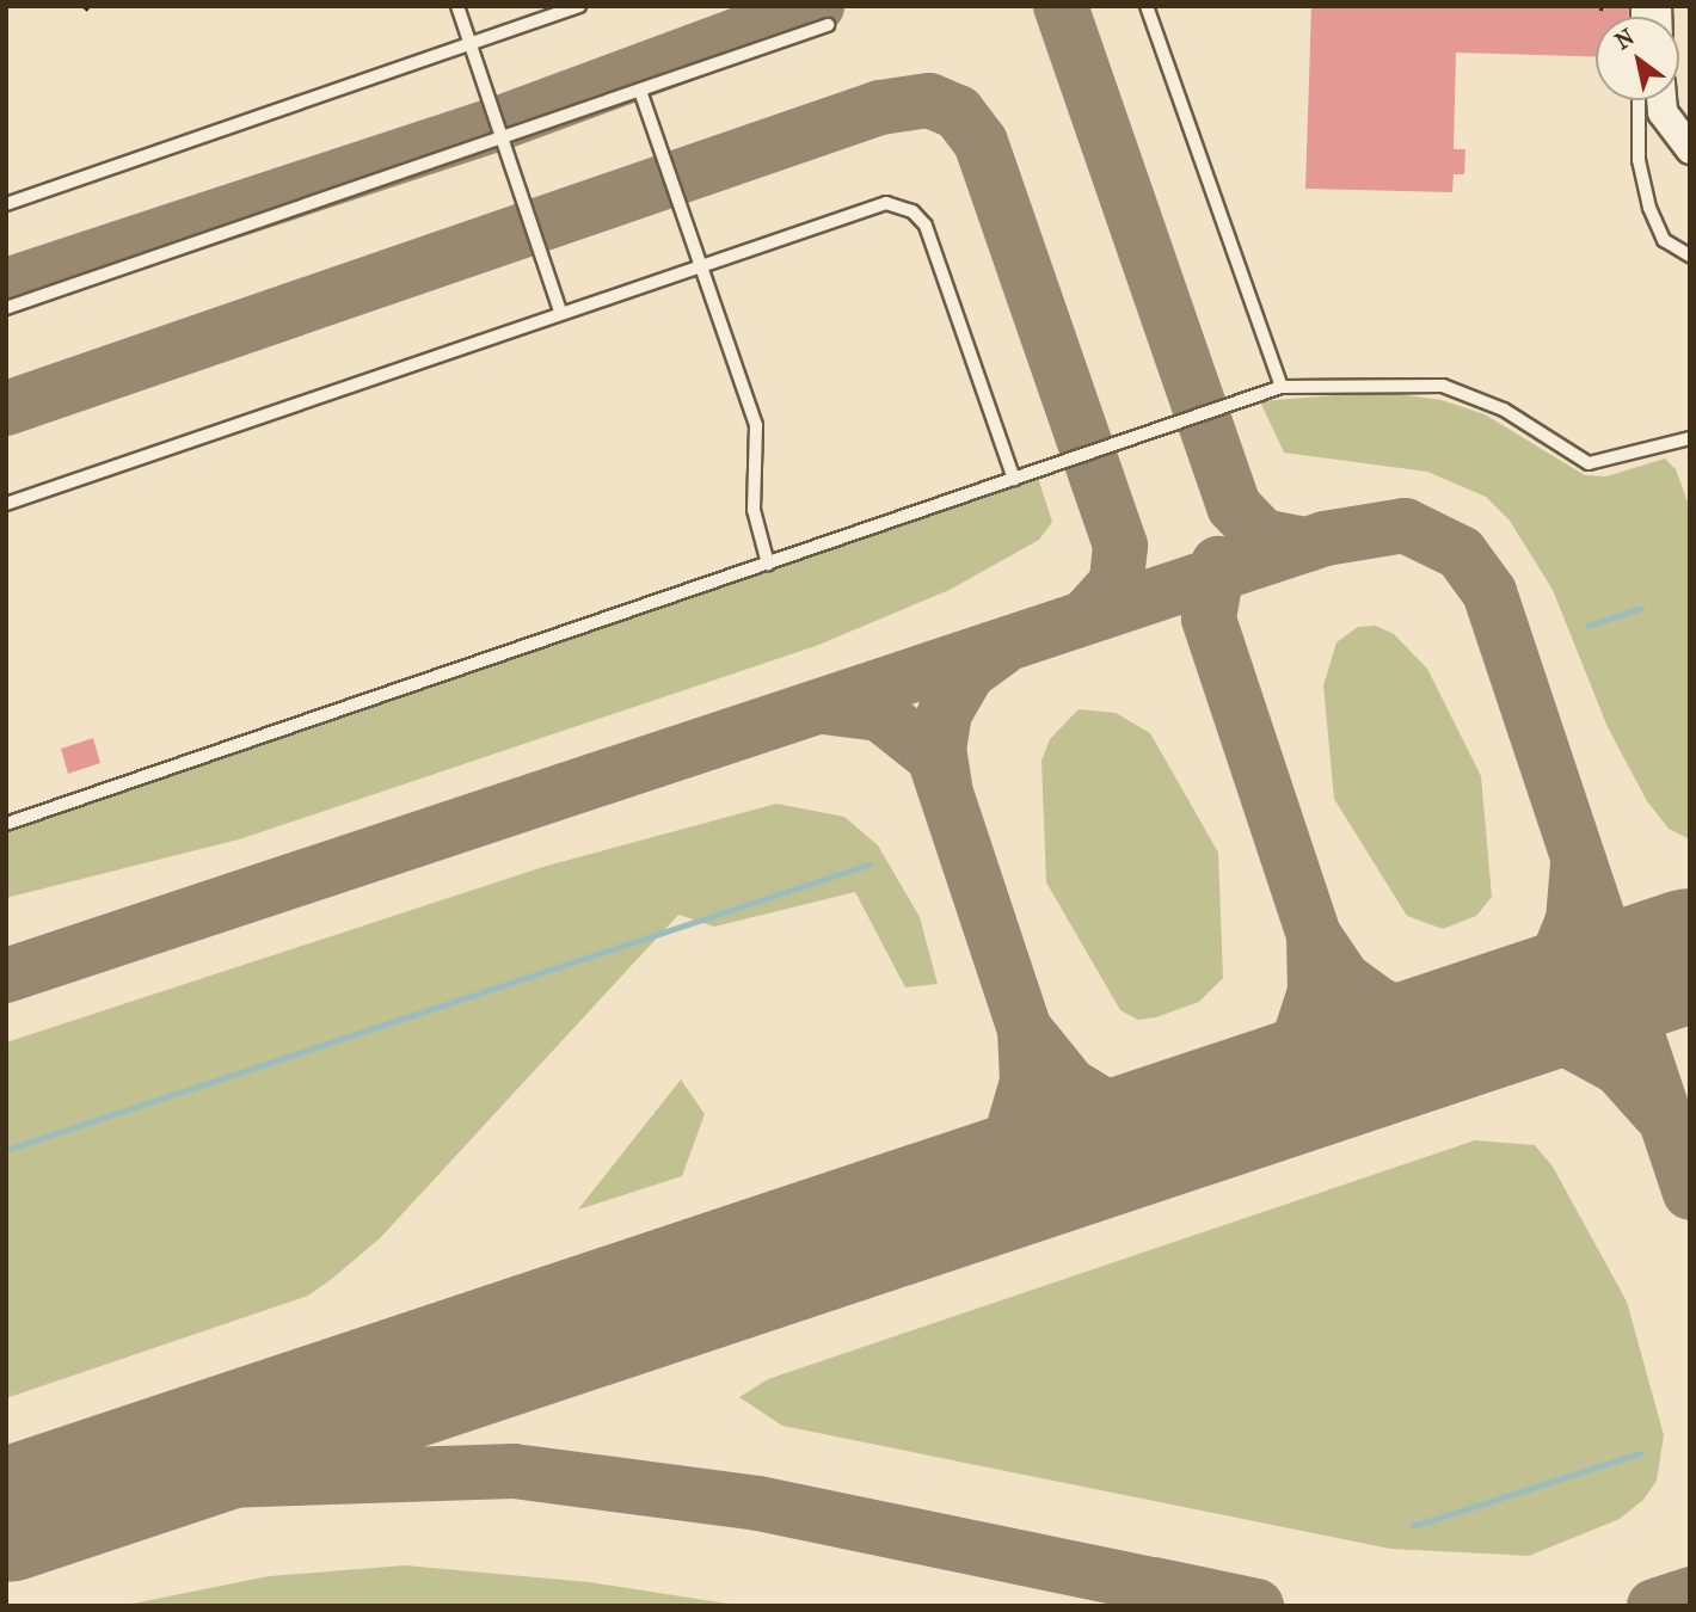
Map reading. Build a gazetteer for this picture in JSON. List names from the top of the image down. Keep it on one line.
{"north":"top left"}
